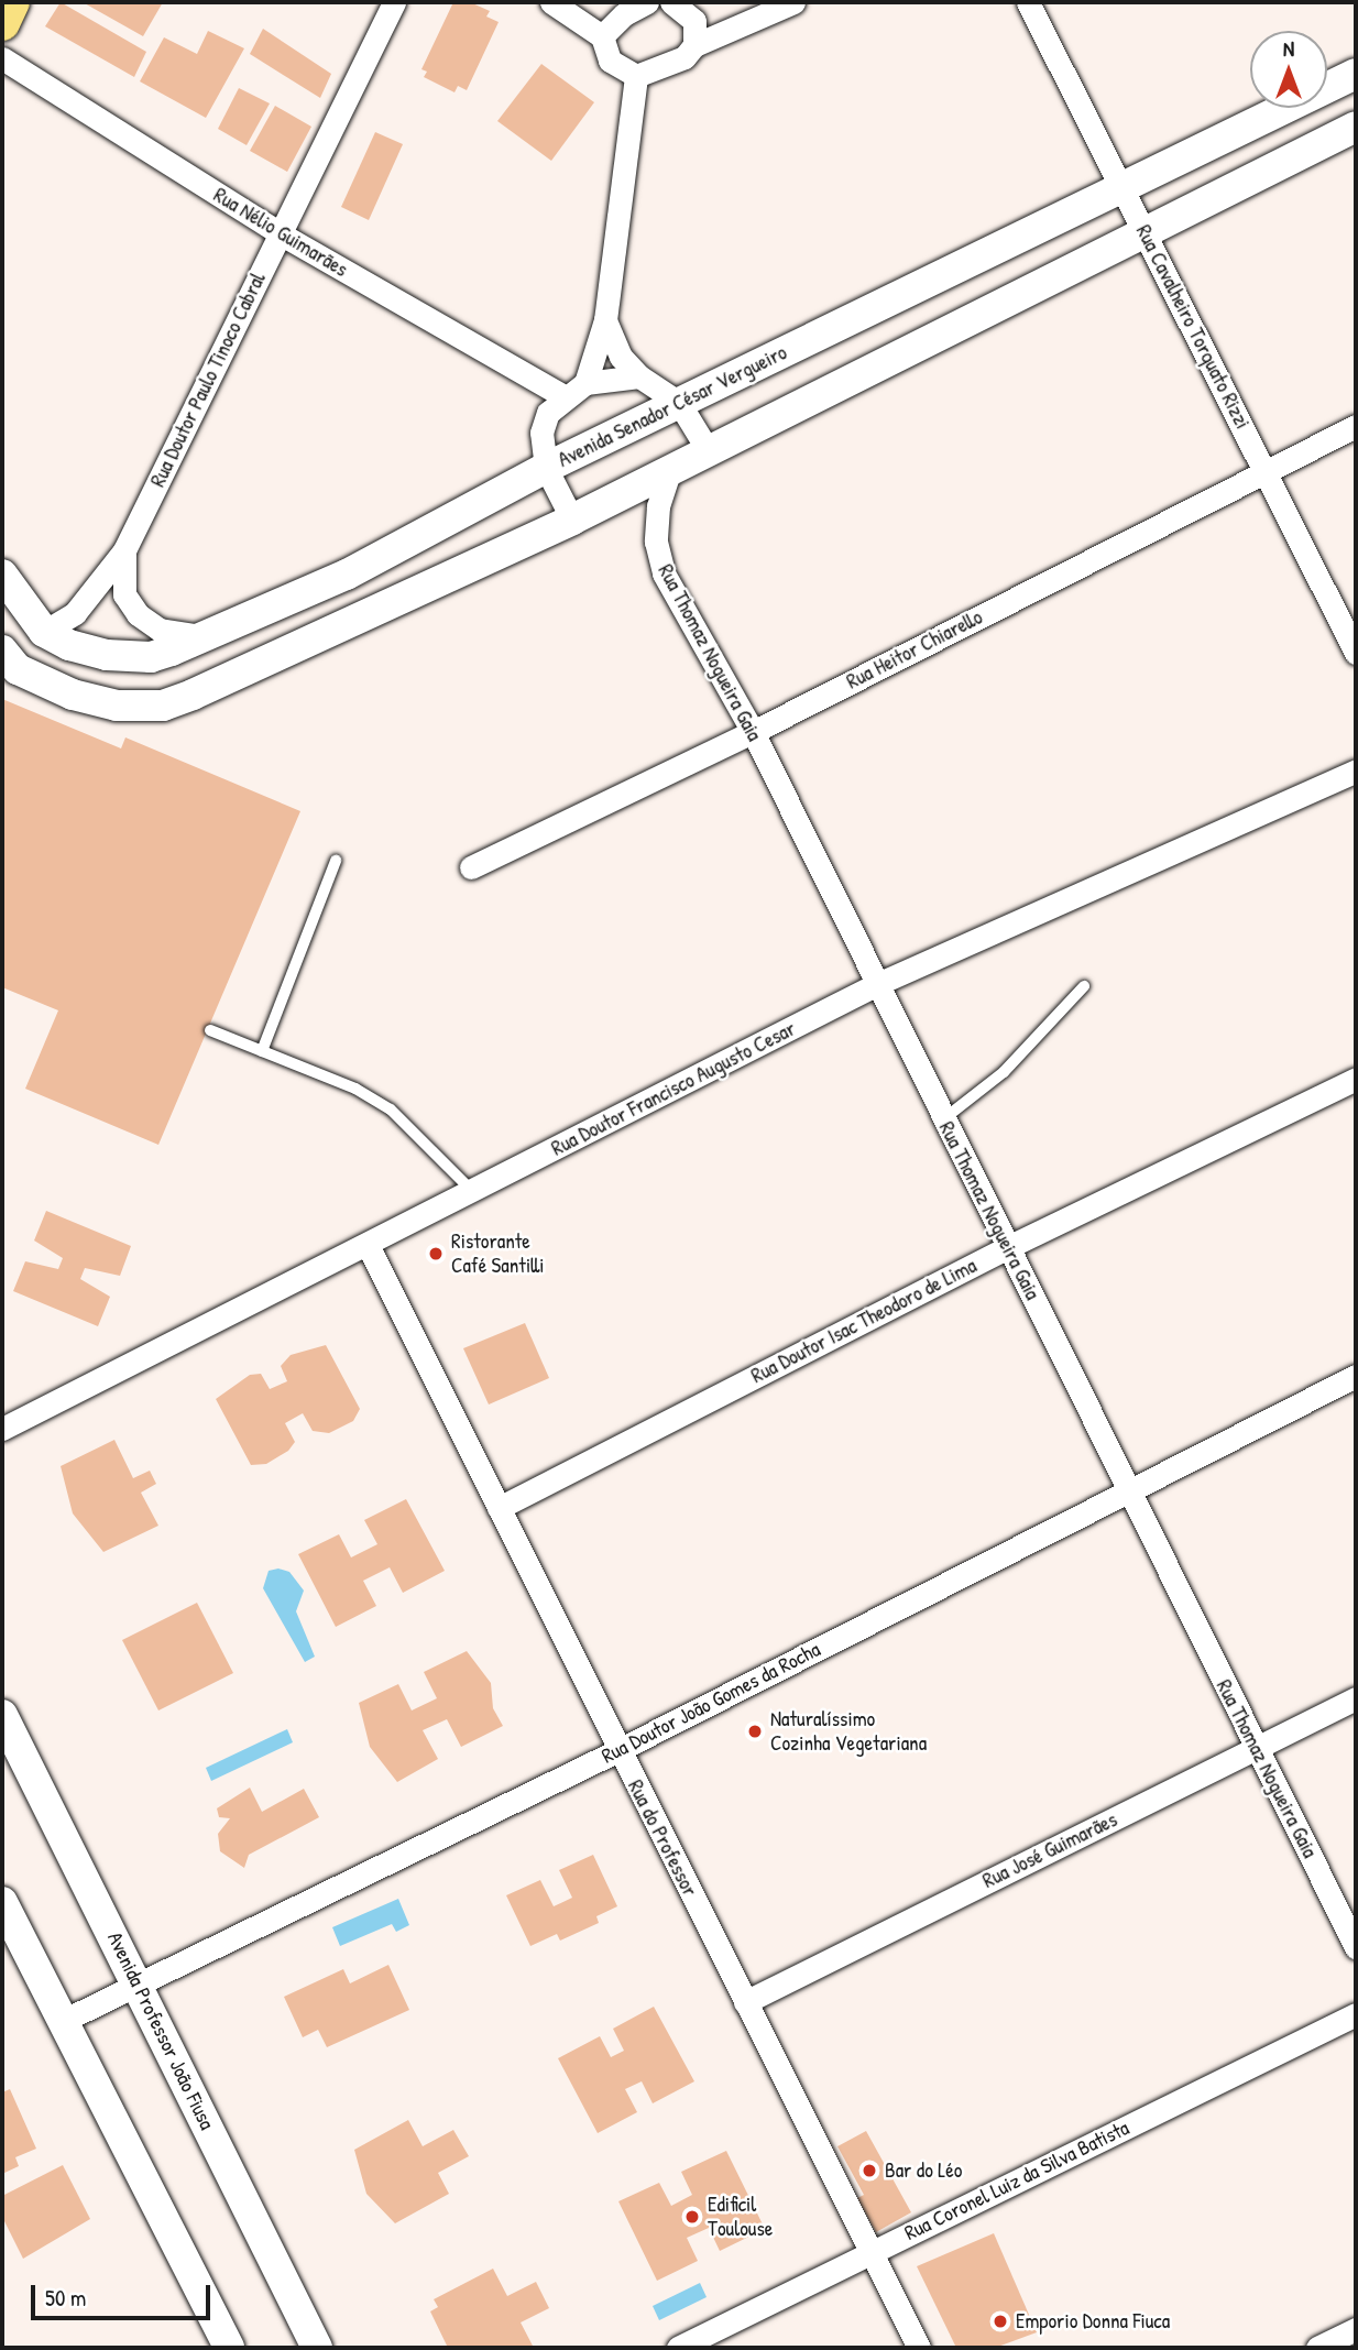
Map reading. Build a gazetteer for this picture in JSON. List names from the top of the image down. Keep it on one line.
{"streets":{"street":["Rua Nélio Guimarães","Rua Cavalheiro Torquato Rizzi","Rua Doutor Paulo Tinoco Cabral","Avenida Senador César Vergueiro","Rua Heitor Chiarello","Rua Thomaz Nogueira Gaia","Rua Doutor Francisco Augusto Cesar","Rua Doutor Isac Theodoro de Lima","Rua Doutor João Gomes da Rocha","Rua do Professor","Rua José Guimarães","Avenida Professor João Fiusa","Rua Coronel Luiz da Silva Batista"]},"crossings":[["Rua Nélio Guimarães","Rua Doutor Paulo Tinoco Cabral"],["Rua Cavalheiro Torquato Rizzi","Avenida Senador César Vergueiro"],["Rua Cavalheiro Torquato Rizzi","Rua Heitor Chiarello"],["Rua Doutor Paulo Tinoco Cabral","Avenida Senador César Vergueiro"],["Rua Heitor Chiarello","Rua Thomaz Nogueira Gaia"],["Rua Thomaz Nogueira Gaia","Rua Doutor Francisco Augusto Cesar"],["Rua Thomaz Nogueira Gaia","Rua Doutor Isac Theodoro de Lima"],["Rua Thomaz Nogueira Gaia","Rua Doutor João Gomes da Rocha"],["Rua Thomaz Nogueira Gaia","Rua José Guimarães"],["Rua Doutor Francisco Augusto Cesar","Rua do Professor"],["Rua Doutor Isac Theodoro de Lima","Rua do Professor"],["Rua Doutor João Gomes da Rocha","Rua do Professor"],["Rua Doutor João Gomes da Rocha","Avenida Professor João Fiusa"],["Rua do Professor","Rua José Guimarães"],["Rua do Professor","Rua Coronel Luiz da Silva Batista"]],"places":["Ristorante Café Santilli","Naturalíssimo Cozinha Vegetariana","Bar do Léo","Edificil Toulouse","Emporio Donna Fiuca"],"scale_bar":"50 m","north":"top"}
